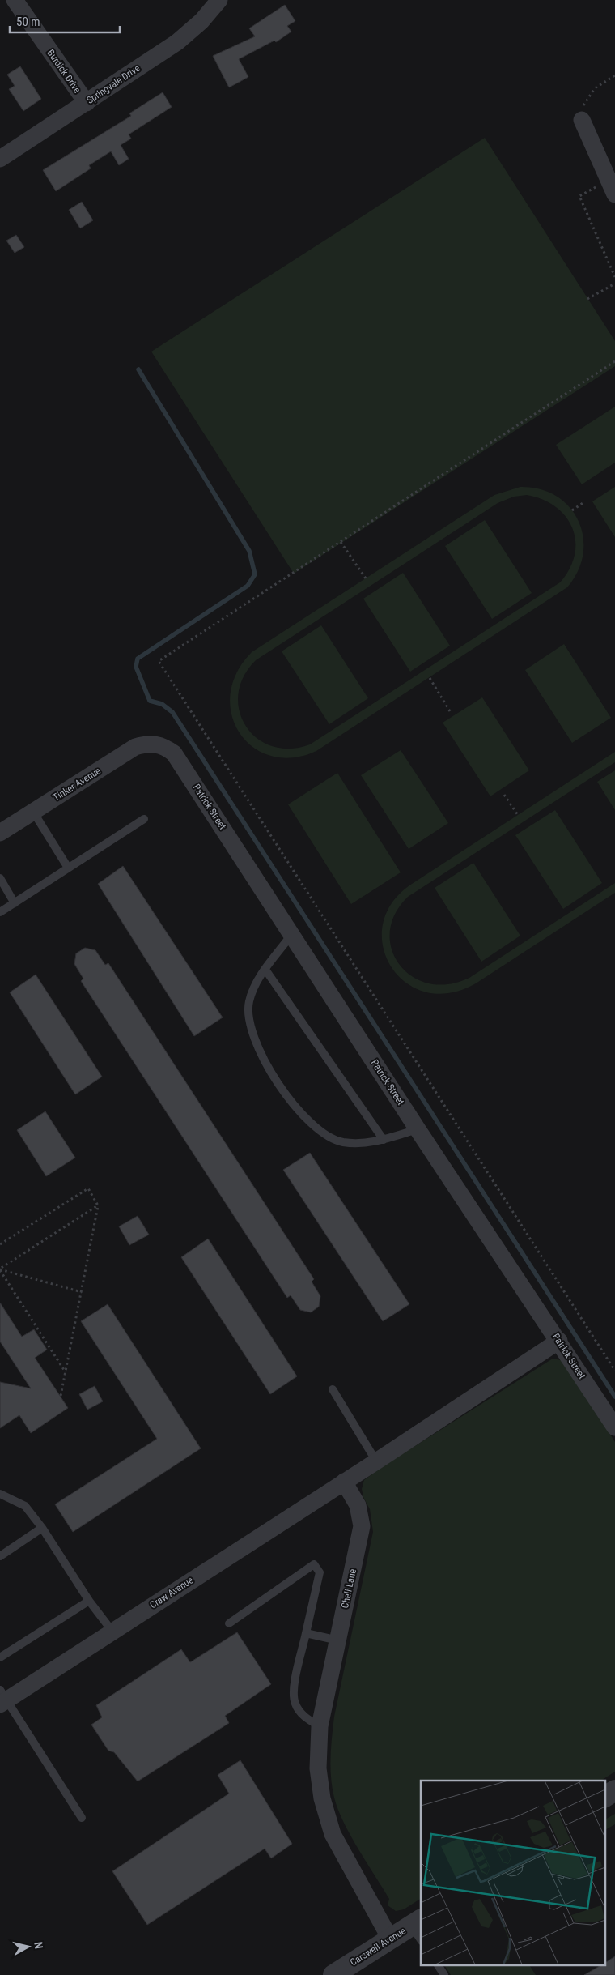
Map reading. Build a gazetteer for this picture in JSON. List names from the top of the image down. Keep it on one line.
{"streets":{"street":["Burdick Drive","Springvale Drive","Tinker Avenue","Patrick Street","Cheli Lane","Craw Avenue","Carswell Avenue"]},"crossings":[["Burdick Drive","Springvale Drive"],["Tinker Avenue","Patrick Street"],["Cheli Lane","Craw Avenue"],["Cheli Lane","Carswell Avenue"]],"scale_bar":"50 m","north":"right"}
